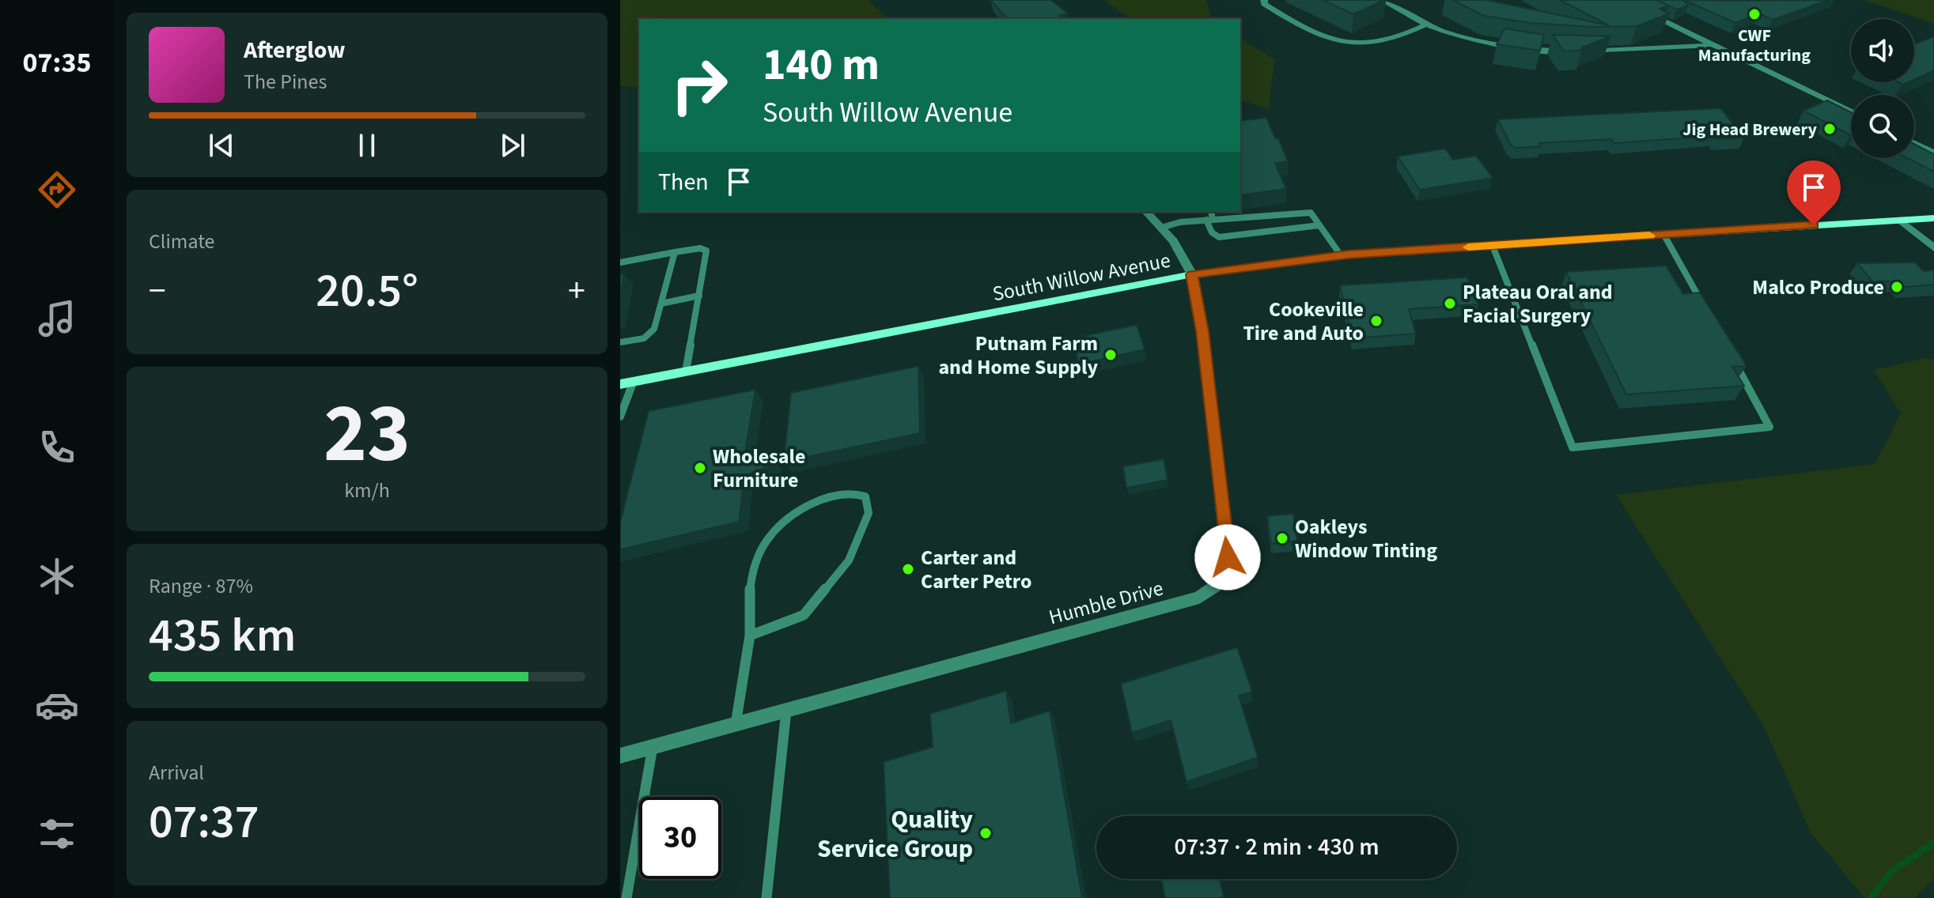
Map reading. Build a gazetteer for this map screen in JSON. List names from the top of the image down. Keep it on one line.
{"streets":{"main road":["South Willow Avenue"],"street":["Humble Drive"]},"crossings":[["South Willow Avenue","Humble Drive"]],"places":["CWF Manufacturing","Jig Head Brewery","Malco Produce","Plateau Oral and Facial Surgery","Cookeville Tire and Auto","Putnam Farm and Home Supply","Wholesale Furniture","Oakleys Window Tinting","Carter and Carter Petro","Quality Service Group"],"page":{"tabs":"07:35","turn":["140 m","South Willow Avenue"],"song":["Afterglow","The Pines"],"then":"Then","tile":["Climate",["23","km/h"],["Range · 87%","435 km"],["Arrival","07:37"]],"heat":["−","20.5°","+"],"limit":"30","trip":"07:37 · 2 min · 430 m"}}
